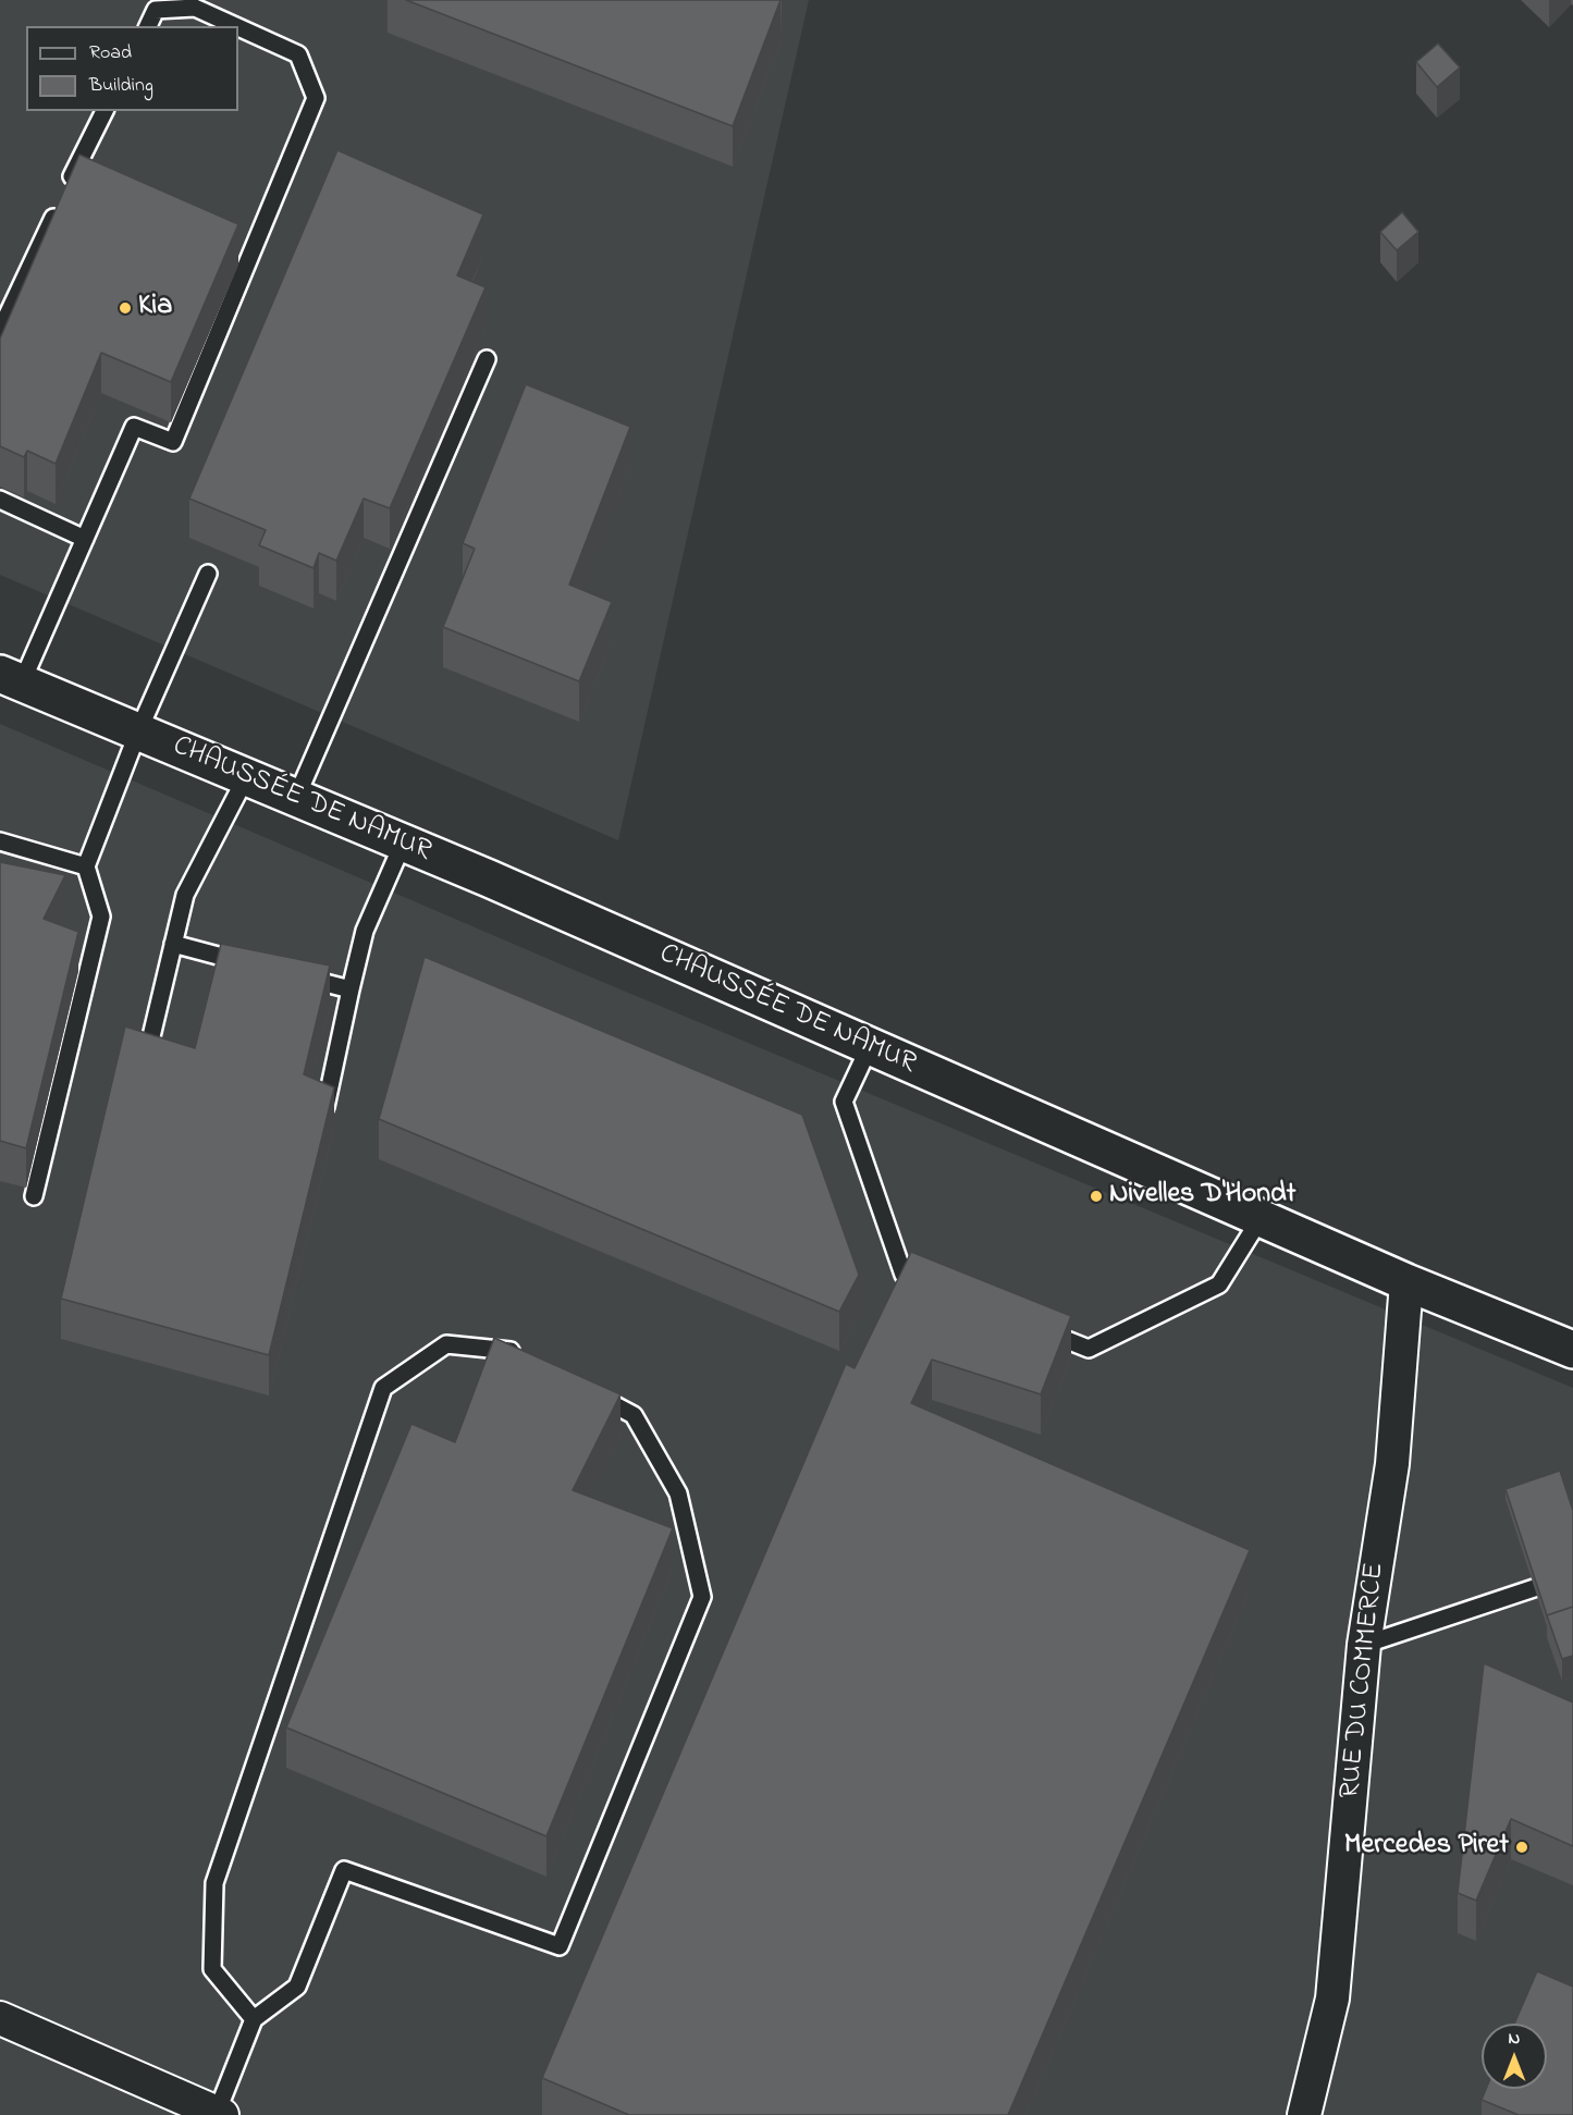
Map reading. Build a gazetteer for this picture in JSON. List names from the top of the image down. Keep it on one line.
{"streets":{"main road":["CHAUSSÉE DE NAMUR"],"street":["RUE DU COMMERCE"]},"crossings":[["CHAUSSÉE DE NAMUR","RUE DU COMMERCE"]],"places":["Kia","Nivelles D'Hondt","Mercedes Piret"],"legend":["Road","Building"],"north":"top"}
